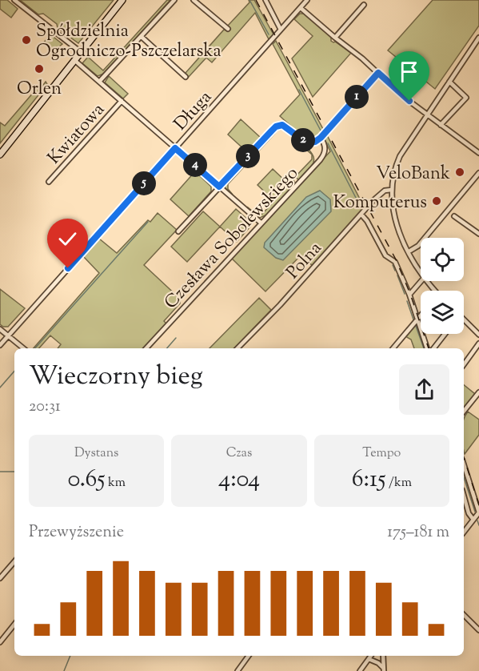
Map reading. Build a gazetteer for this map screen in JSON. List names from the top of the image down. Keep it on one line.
{"streets":{"street":["Długa","Kwiatowa","Czesława Sobolewskiego","Polna"]},"places":["Spółdzielnia Ogrodniczo-Pszczelarska","Orlen","VeloBank","Komputerus"],"page":{"pins":["1","2","3","4","5"],"heading":["Wieczorny bieg","20:31"],"stats":[["Dystans","0.65 km"],["Czas","4:04"],["Tempo","6:15 /km"]],"chart":["Przewyższenie","175–181 m"]}}
